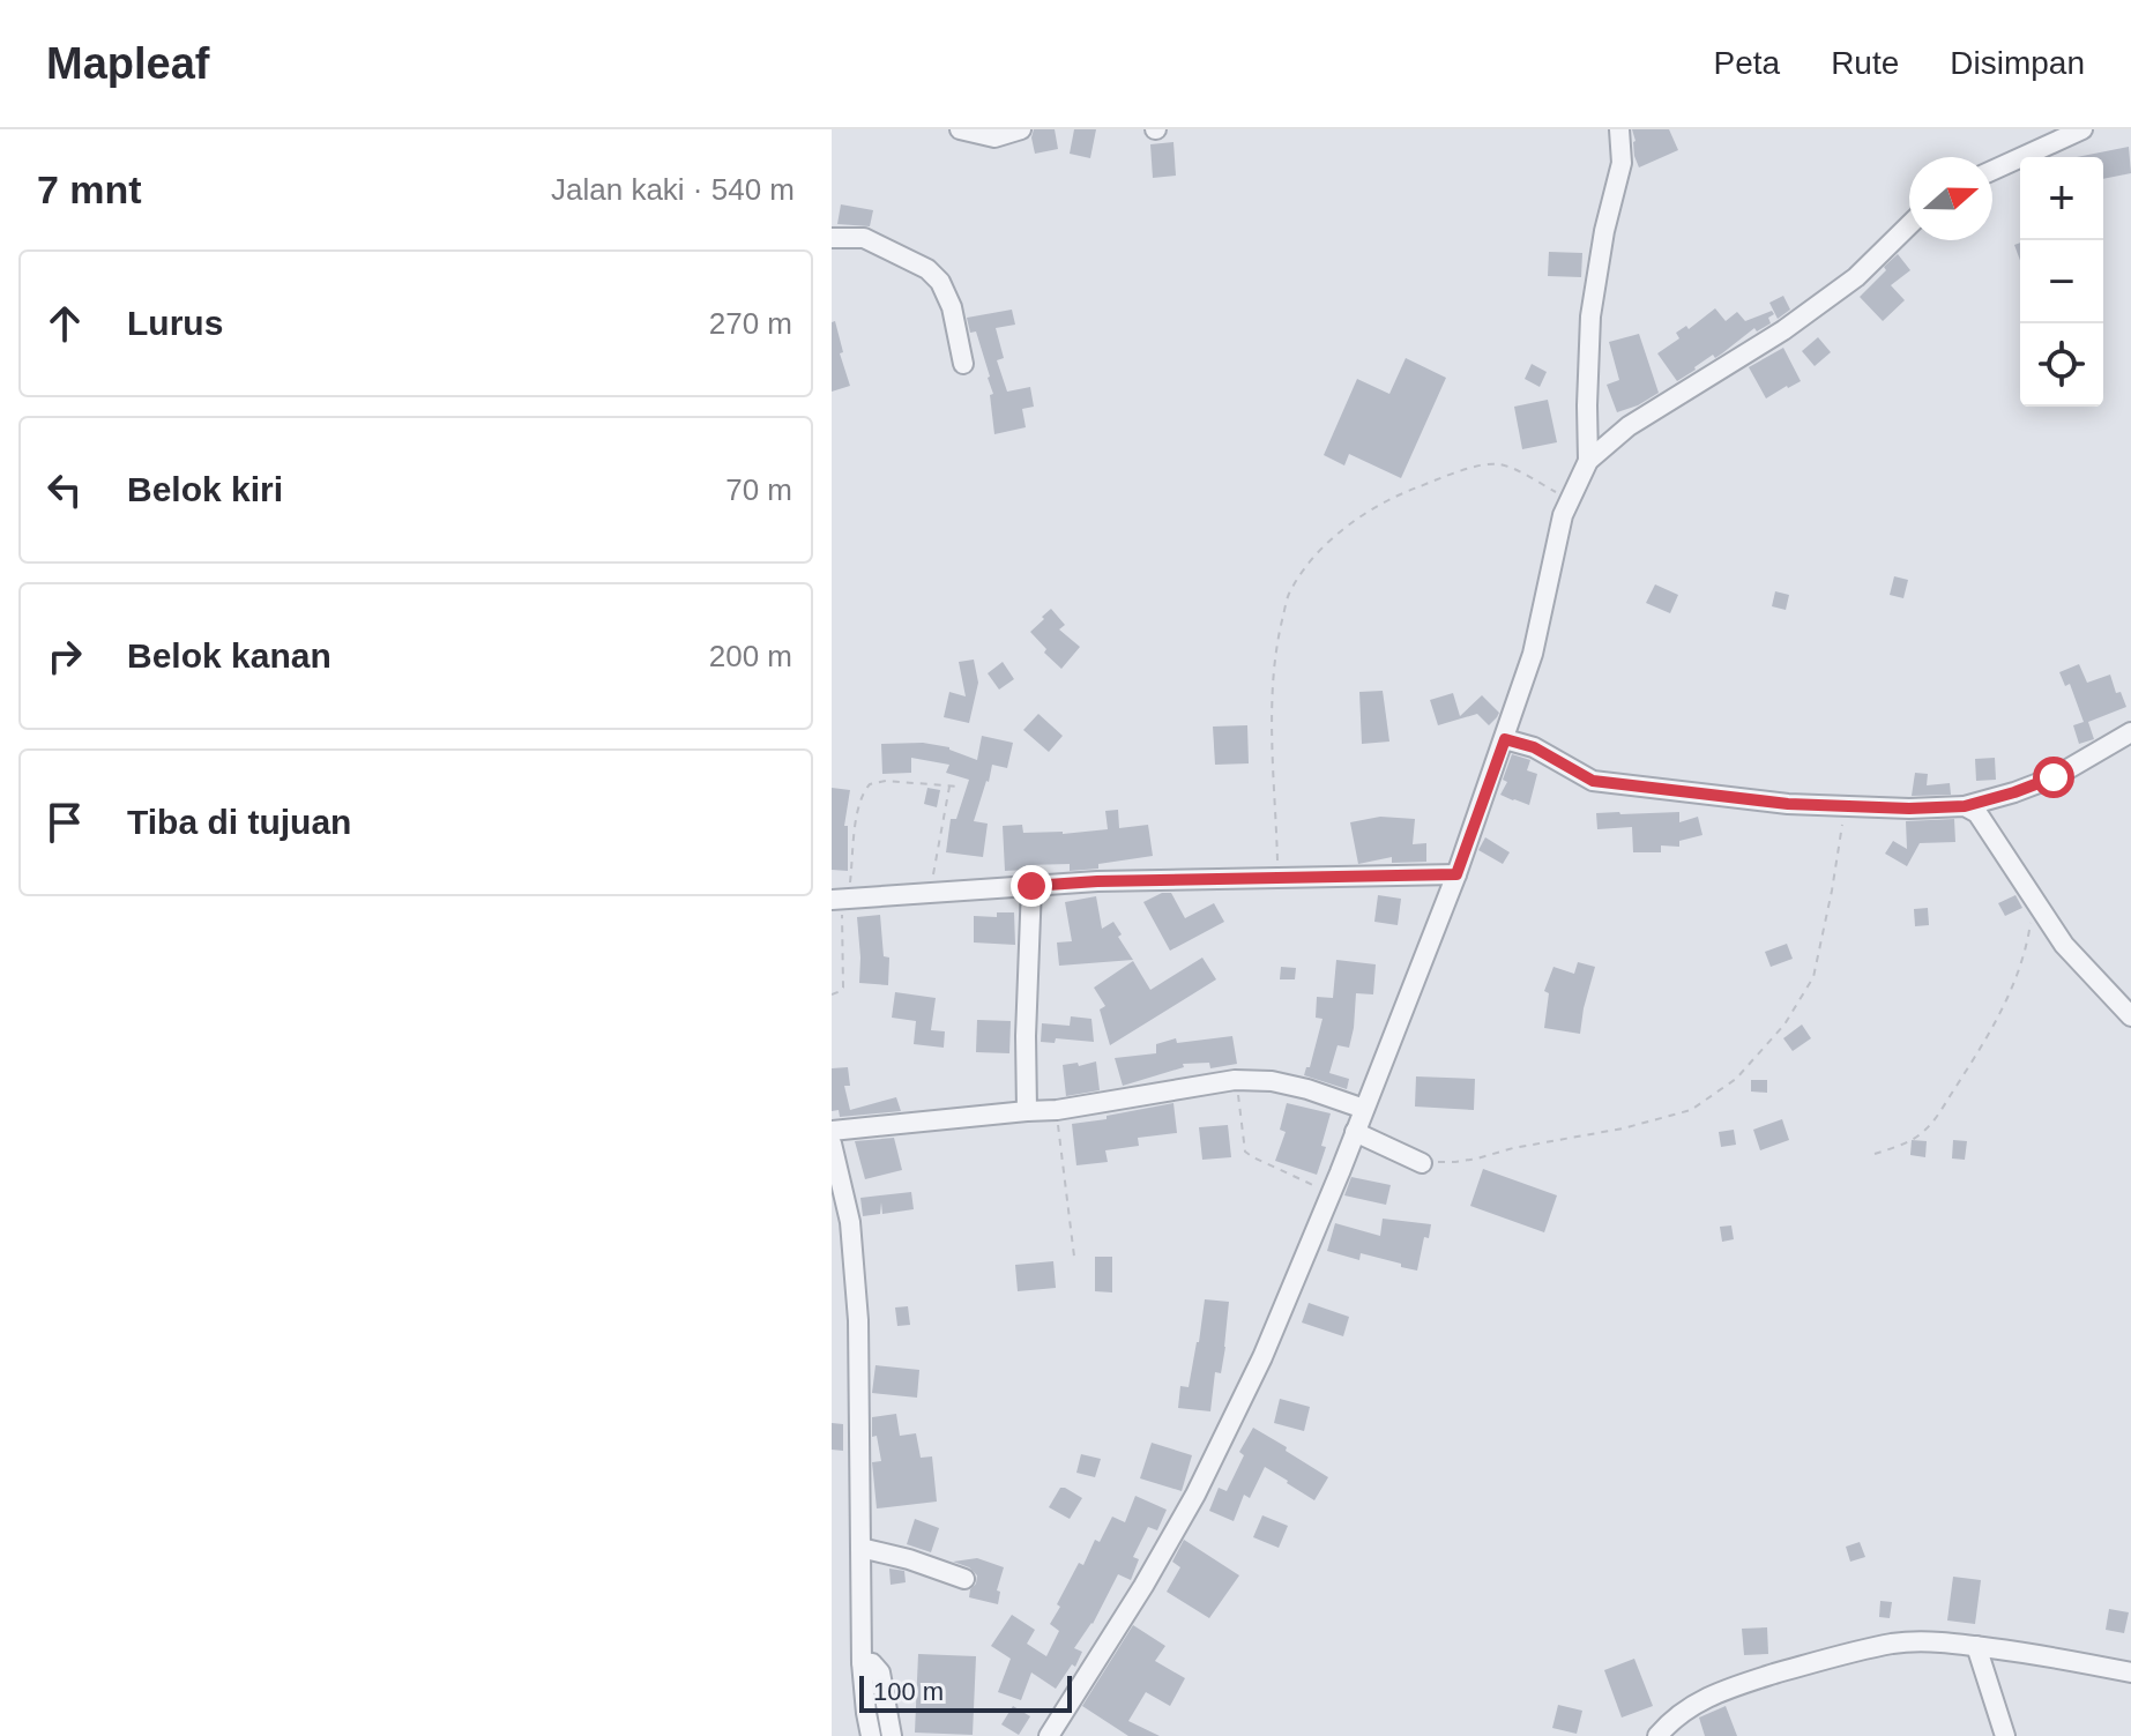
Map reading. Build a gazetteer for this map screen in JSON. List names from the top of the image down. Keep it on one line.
{"scale_bar":"100 m","north":"right","page":{"header":"Mapleaf","nav":["Peta","Rute","Disimpan"],"heading":["7 mnt","Jalan kaki · 540 m"],"map_buttons":["+","−"],"list":[["Lurus","270 m"],["Belok kiri","70 m"],["Belok kanan","200 m"],"Tiba di tujuan"],"scale":"100 m"}}
